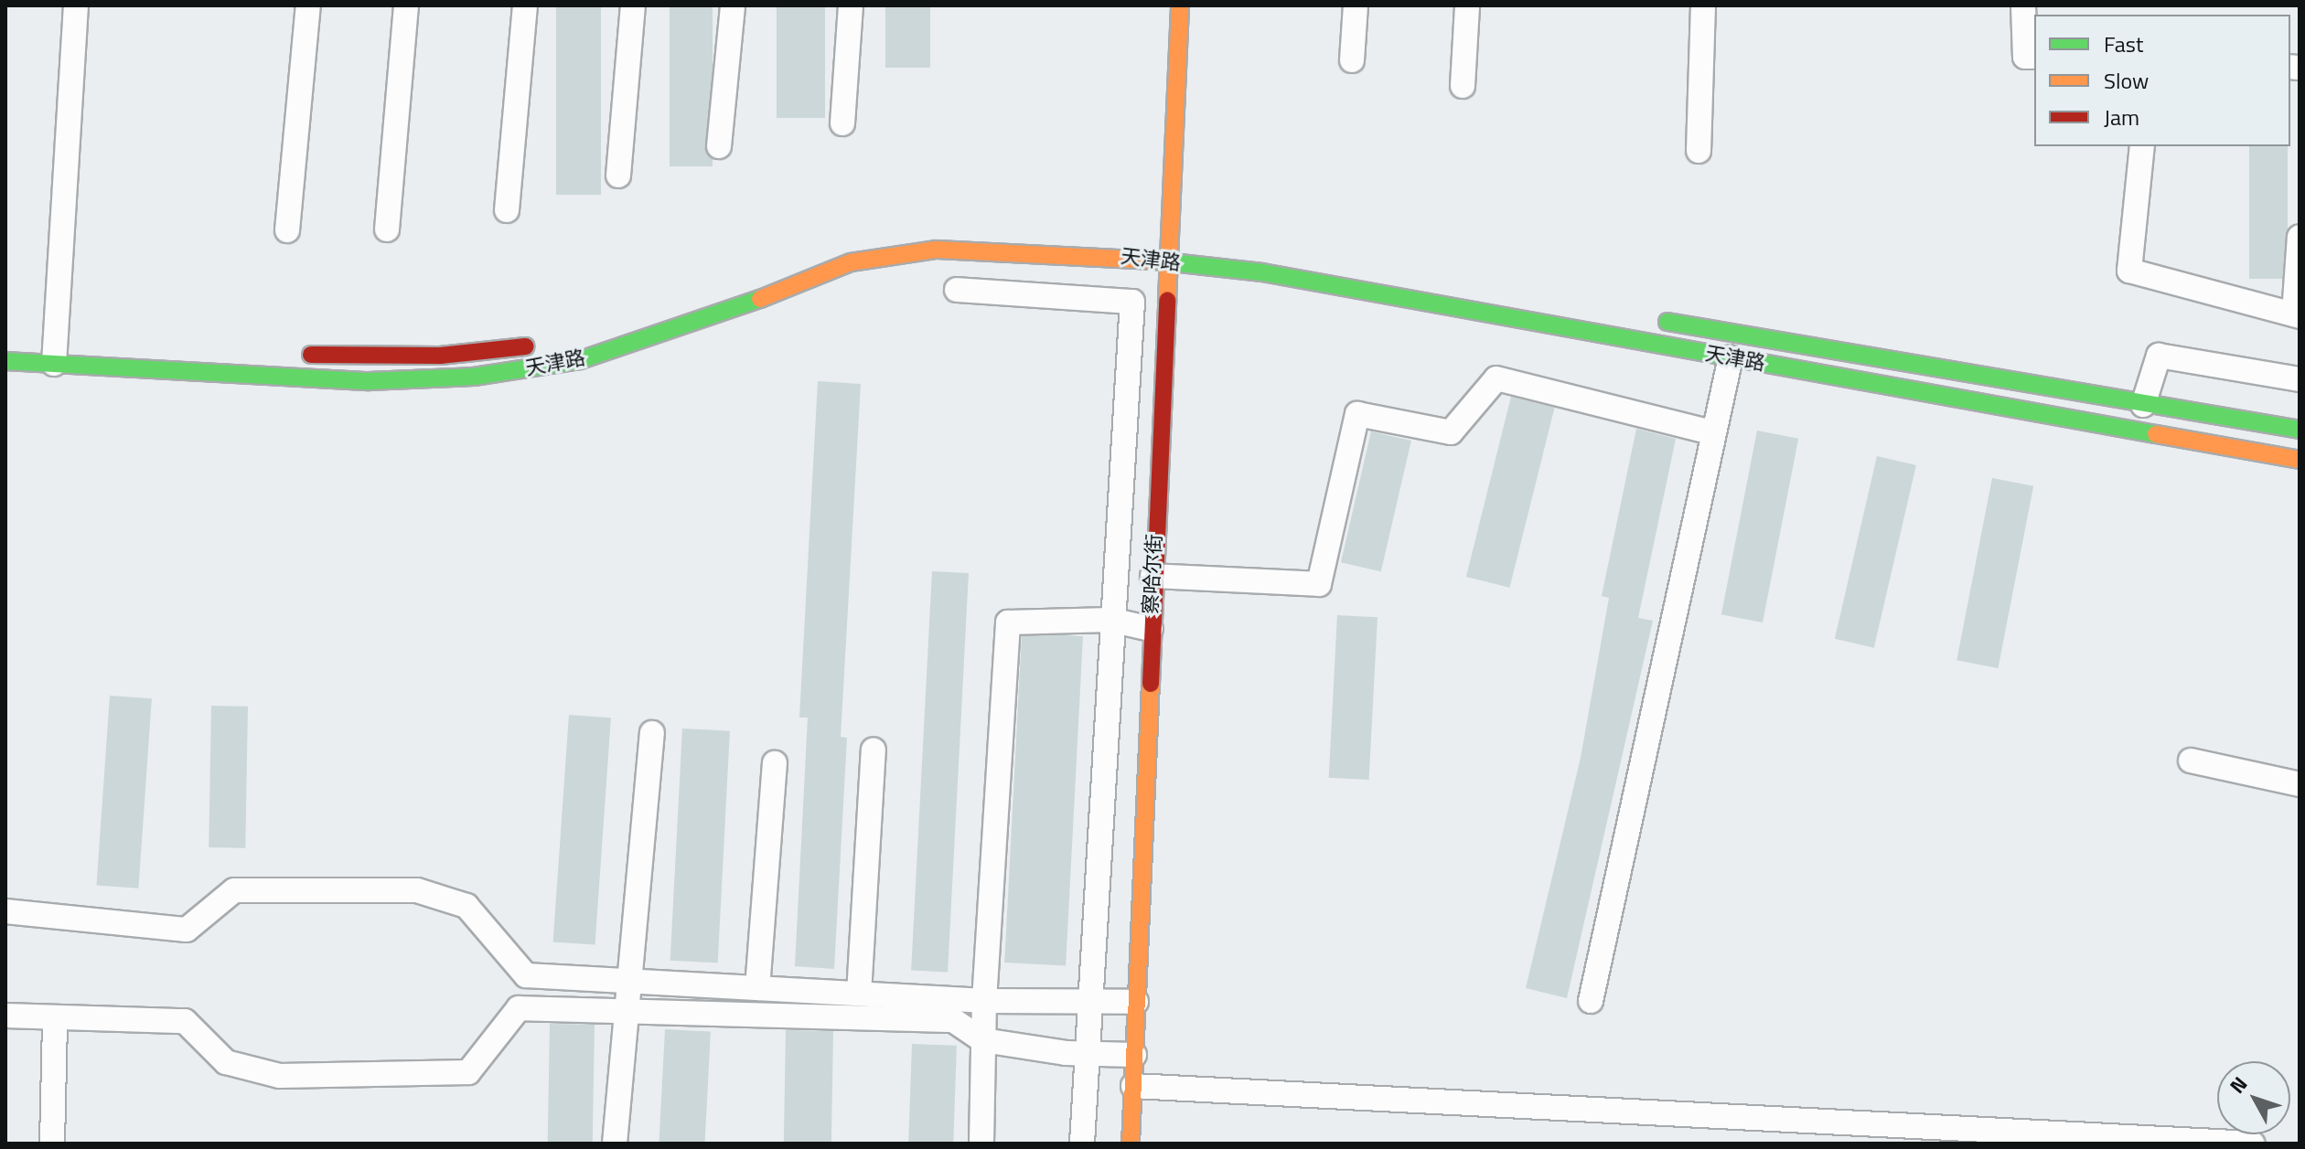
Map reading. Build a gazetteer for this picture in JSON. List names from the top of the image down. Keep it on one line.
{"streets":{"street":["天津路","察哈尔街"]},"crossings":[["天津路","察哈尔街"]],"legend":["Fast","Slow","Jam"],"north":"top left"}
